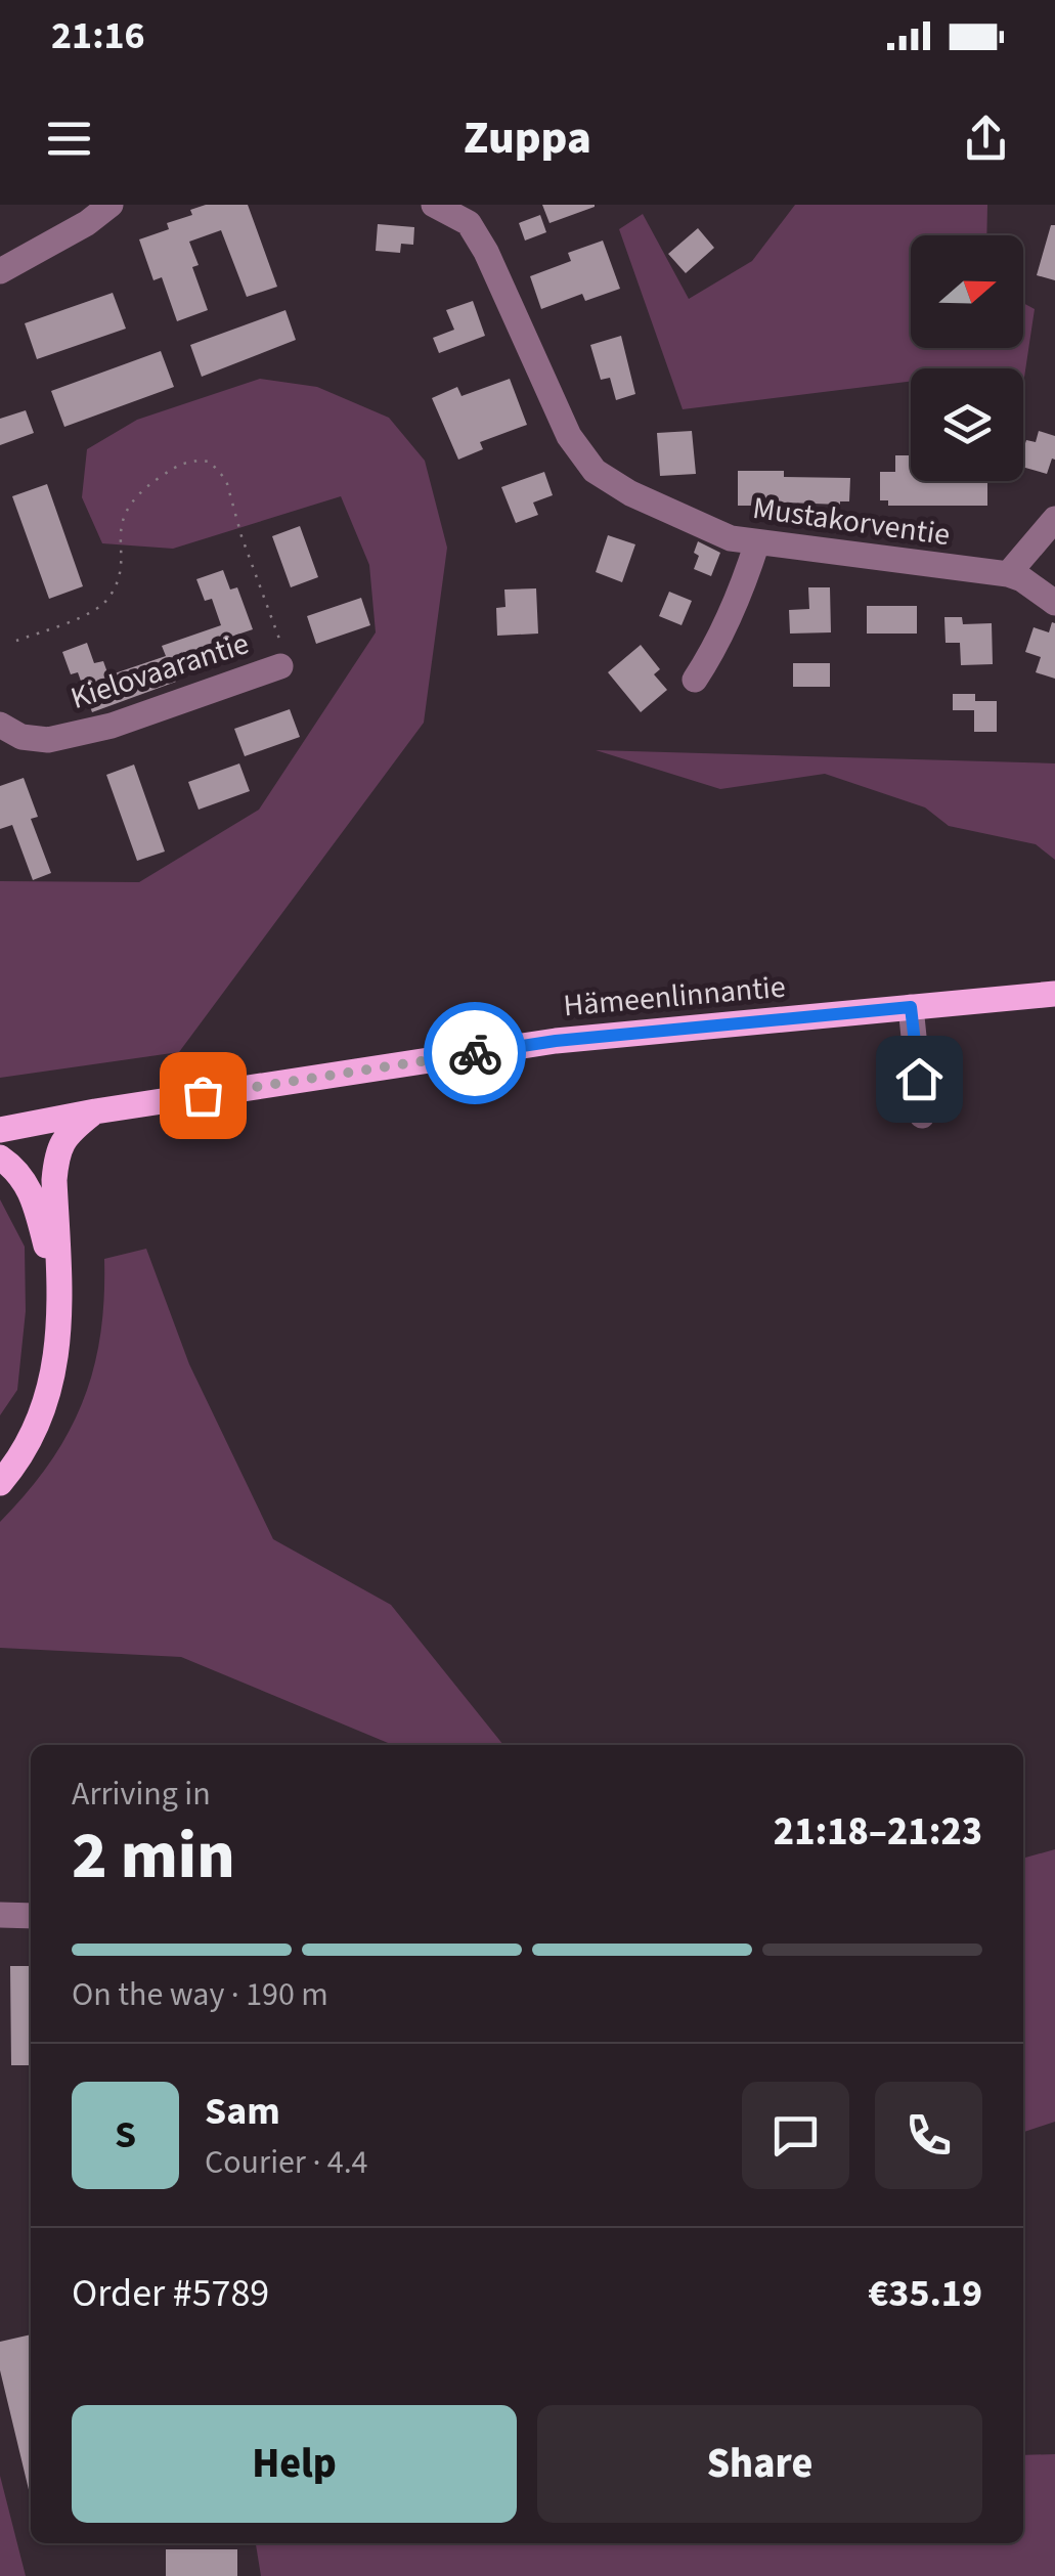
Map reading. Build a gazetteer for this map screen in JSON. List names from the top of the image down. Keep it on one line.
{"streets":{"main road":["Hämeenlinnantie"],"street":["Mustakorventie","Kielovaarantie"]},"north":"right","page":{"status":"21:16","header":"Zuppa","heading":["2 min","Arriving in","21:18–21:23"],"panel":["Sam","Courier · 4.4","Order #5789","€35.19"],"bar":"On the way · 190 m","round":"S","buttons":["Help","Share"]}}
